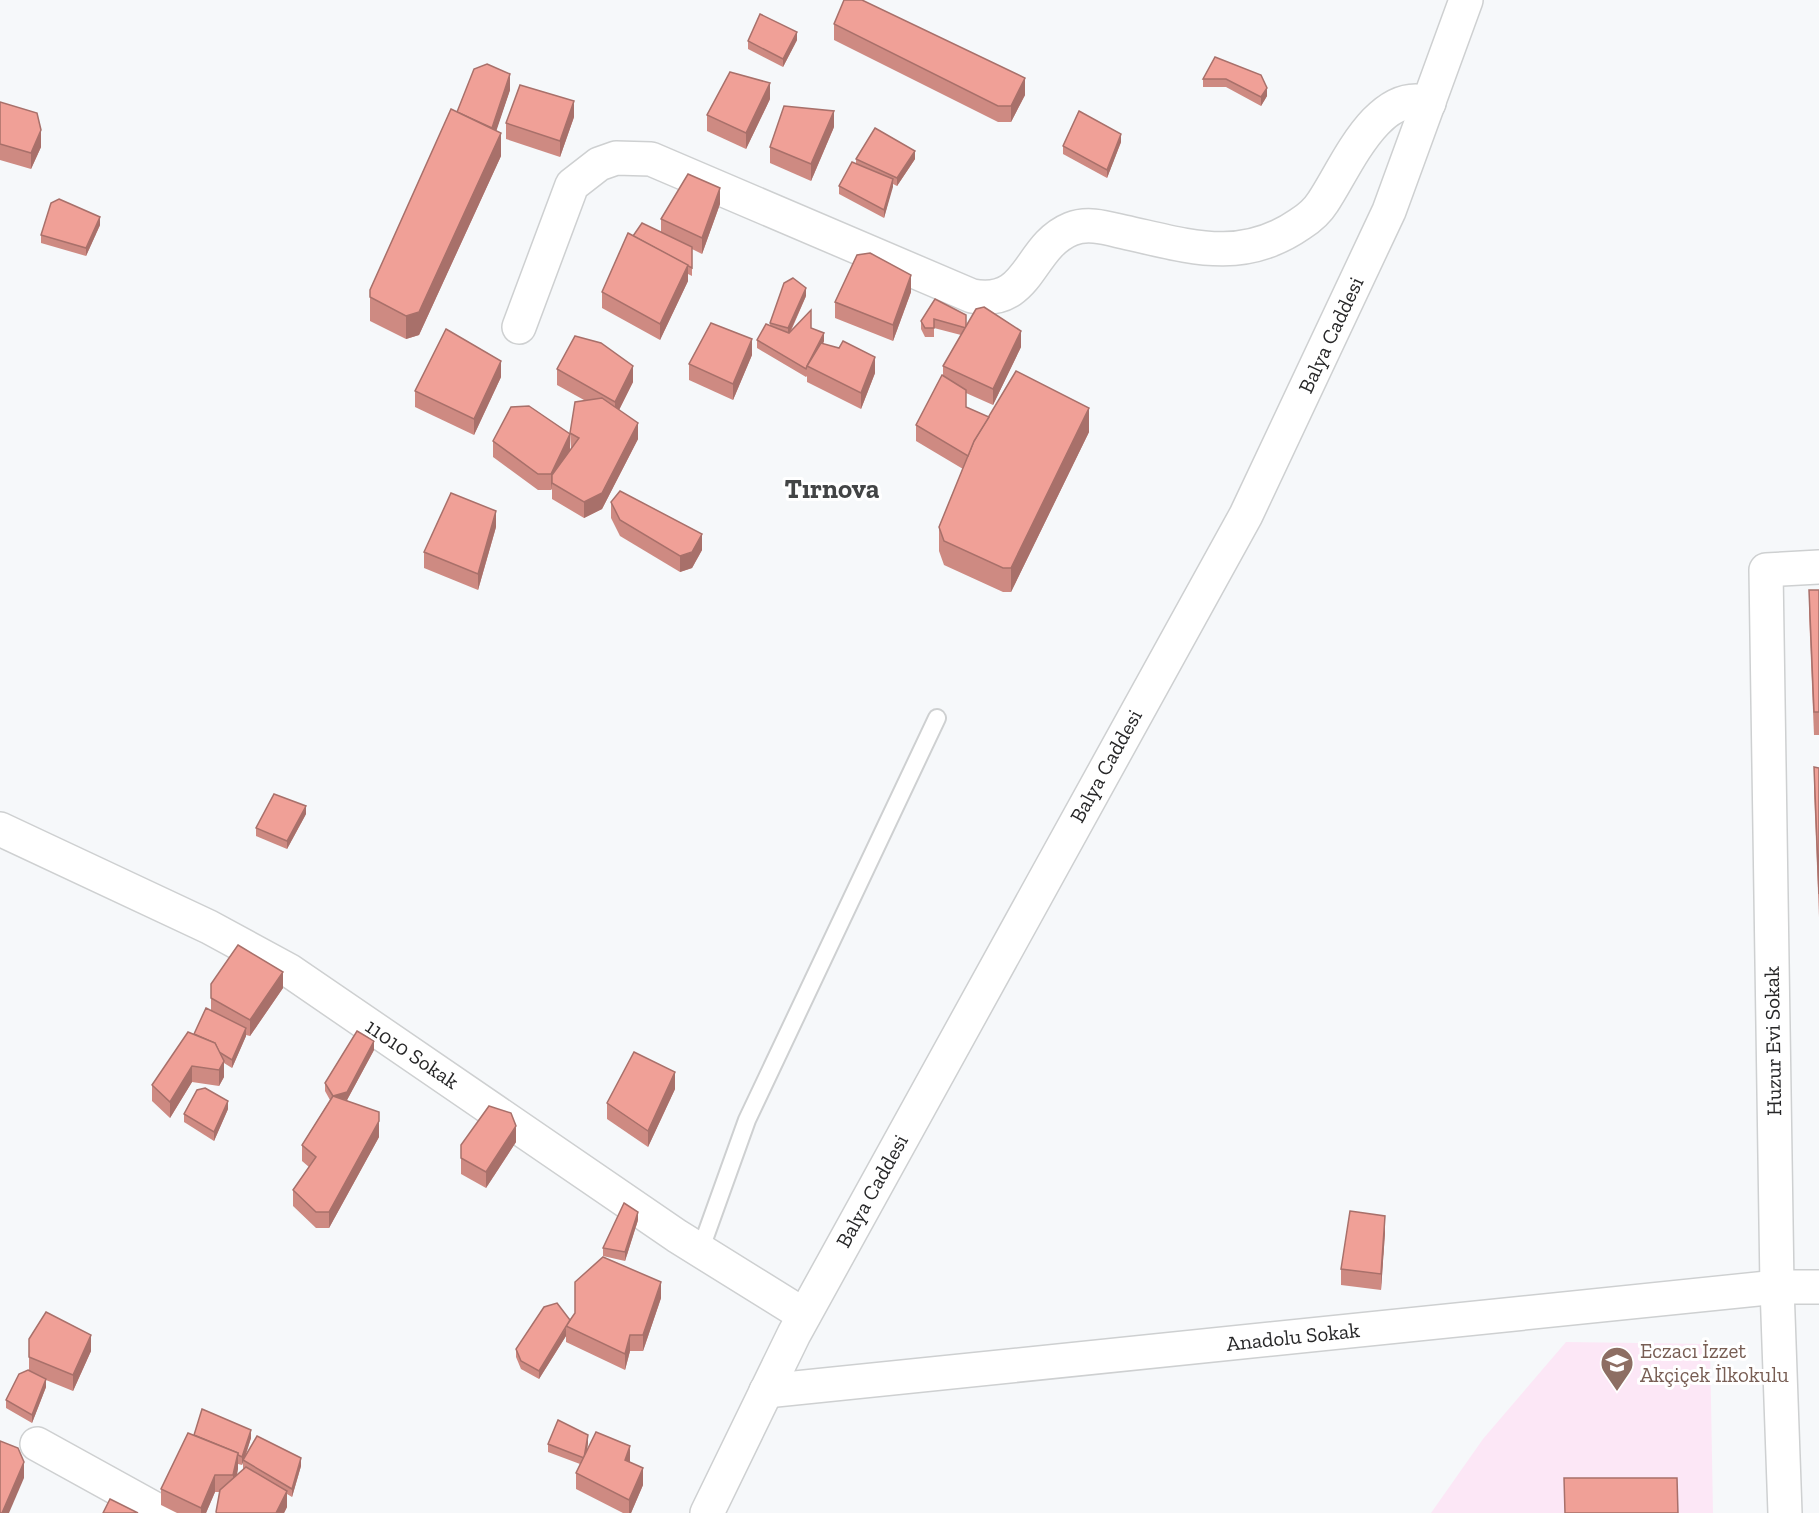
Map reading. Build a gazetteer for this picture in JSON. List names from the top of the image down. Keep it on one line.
{"streets":{"street":["Balya Caddesi","Huzur Evi Sokak","11010 Sokak","Anadolu Sokak"]},"crossings":[["Balya Caddesi","11010 Sokak"],["Balya Caddesi","Anadolu Sokak"],["Huzur Evi Sokak","Anadolu Sokak"]],"districts":["Tırnova"],"places":{"school or university":["Eczacı İzzet Akçiçek İlkokulu"]}}
